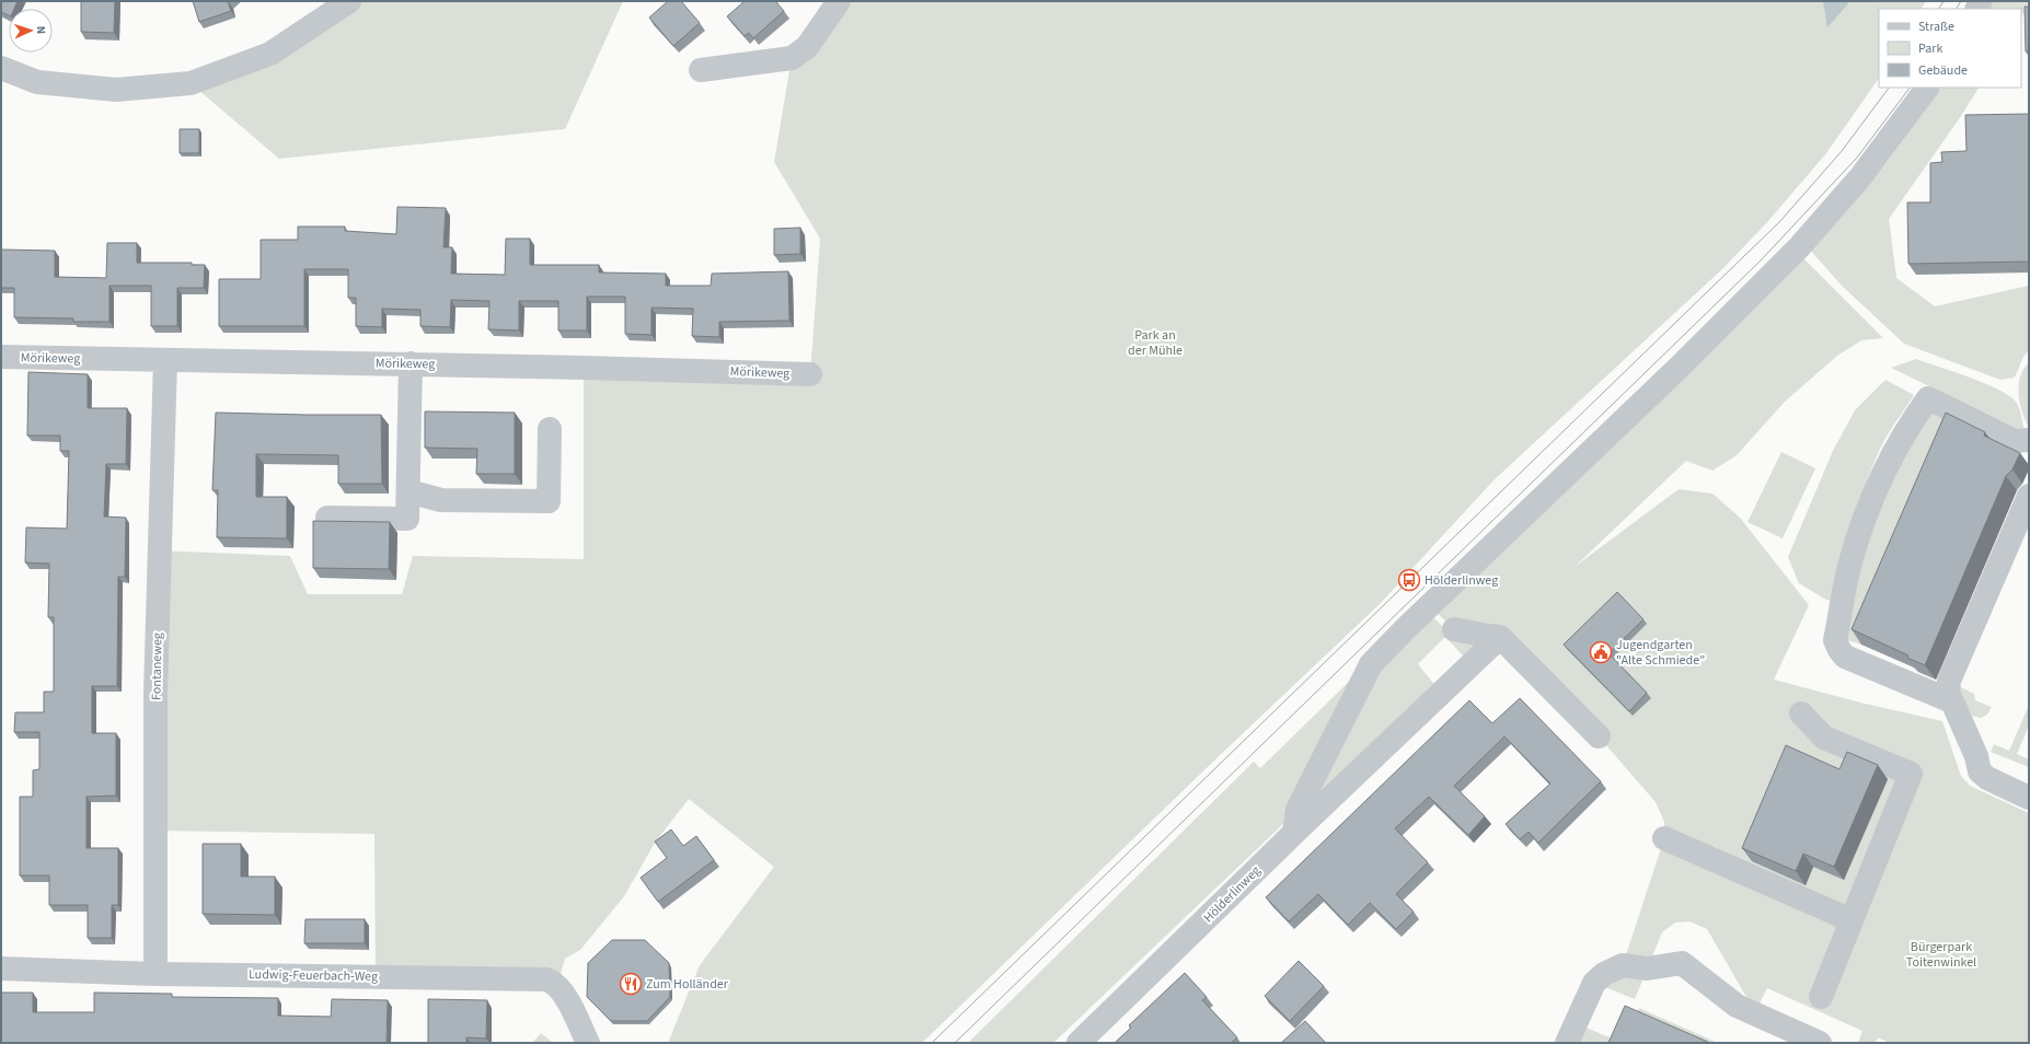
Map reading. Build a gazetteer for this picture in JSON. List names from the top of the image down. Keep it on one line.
{"streets":{"street":["Mörikeweg","Fontaneweg","Hölderlinweg","Ludwig-Feuerbach-Weg"]},"crossings":[["Mörikeweg","Fontaneweg"],["Fontaneweg","Ludwig-Feuerbach-Weg"]],"parks":["Park an der Mühle","Bürgerpark Toitenwinkel"],"places":{"bus stop":["Hölderlinweg"],"public building":["Jugendgarten \"Alte Schmiede\""],"restaurant":["Zum Holländer"]},"legend":["Straße","Park","Gebäude"],"north":"right"}
